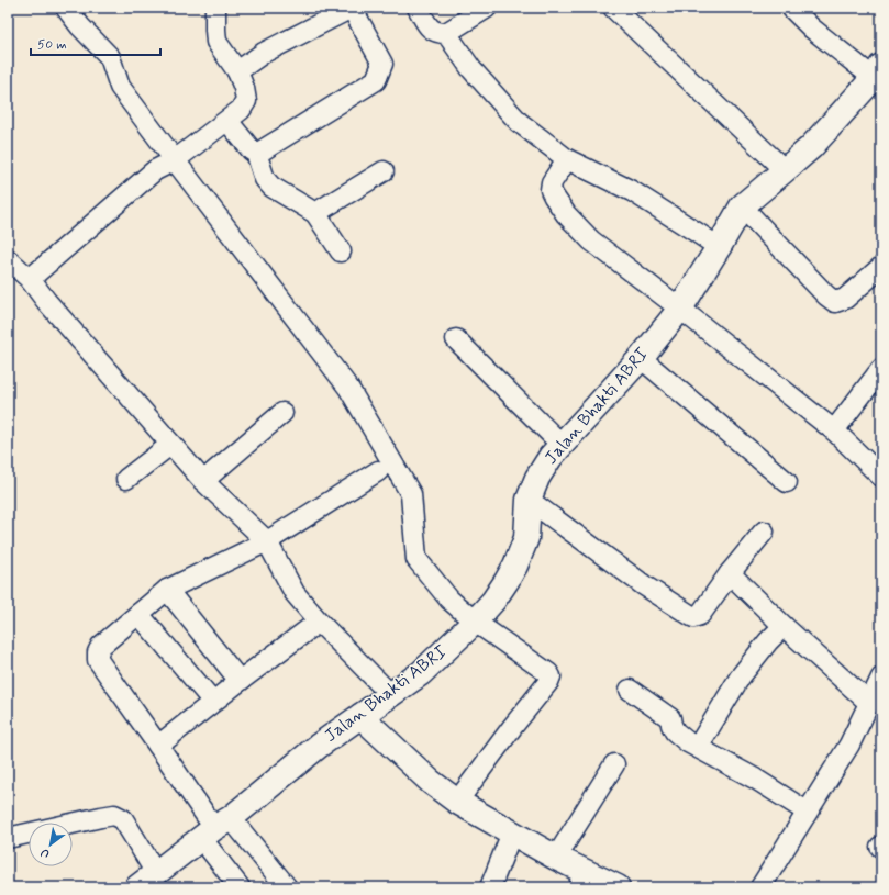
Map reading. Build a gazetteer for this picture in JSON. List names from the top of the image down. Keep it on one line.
{"streets":{"street":["Jalan Bhakti ABRI"]},"scale_bar":"50 m","north":"bottom left"}
